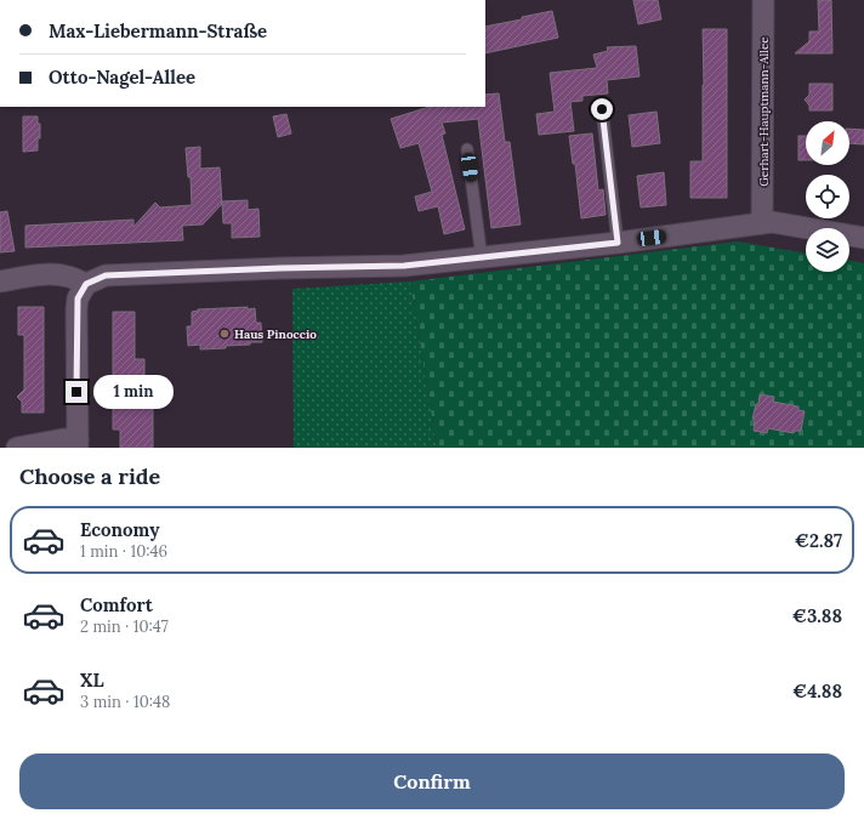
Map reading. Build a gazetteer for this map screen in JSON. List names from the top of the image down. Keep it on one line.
{"streets":{"street":["Gerhart-Hauptmann-Allee"]},"places":["Haus Pinoccio"],"north":"top right","page":{"banner":["Max-Liebermann-Straße","Otto-Nagel-Allee"],"bubble":"1 min","heading":"Choose a ride","list":[{"name":"Economy","note":"1 min · 10:46","value":"€2.87"},{"name":"Comfort","note":"2 min · 10:47","value":"€3.88"},{"name":"XL","note":"3 min · 10:48","value":"€4.88"}],"buttons":"Confirm"}}
